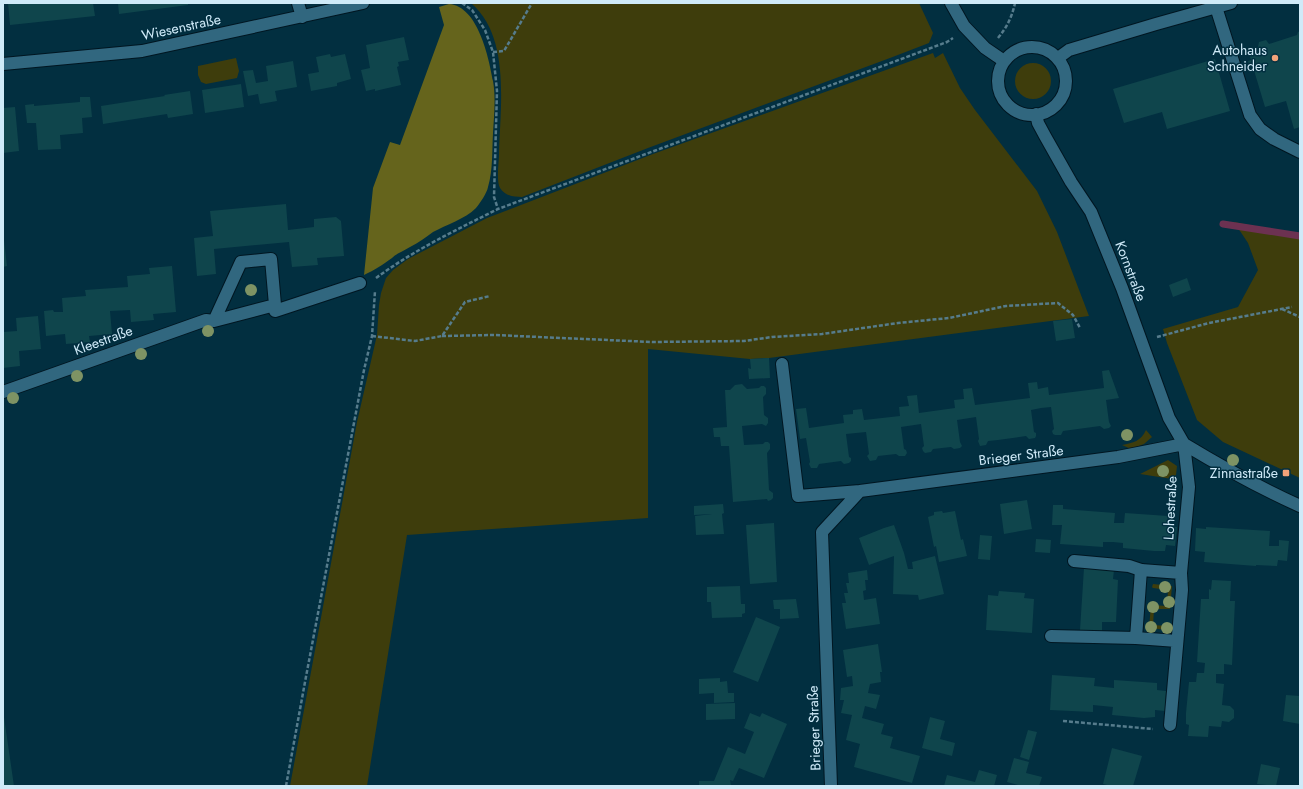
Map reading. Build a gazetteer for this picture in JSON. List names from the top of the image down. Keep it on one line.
{"streets":{"street":["Wiesenstraße","Kornstraße","Kleestraße","Brieger Straße","Lohestraße"]},"crossings":[["Kornstraße","Brieger Straße"],["Kornstraße","Lohestraße"],["Brieger Straße","Lohestraße"]],"places":{"other":["Autohaus Schneider"],"transit":["Zinnastraße"]}}
